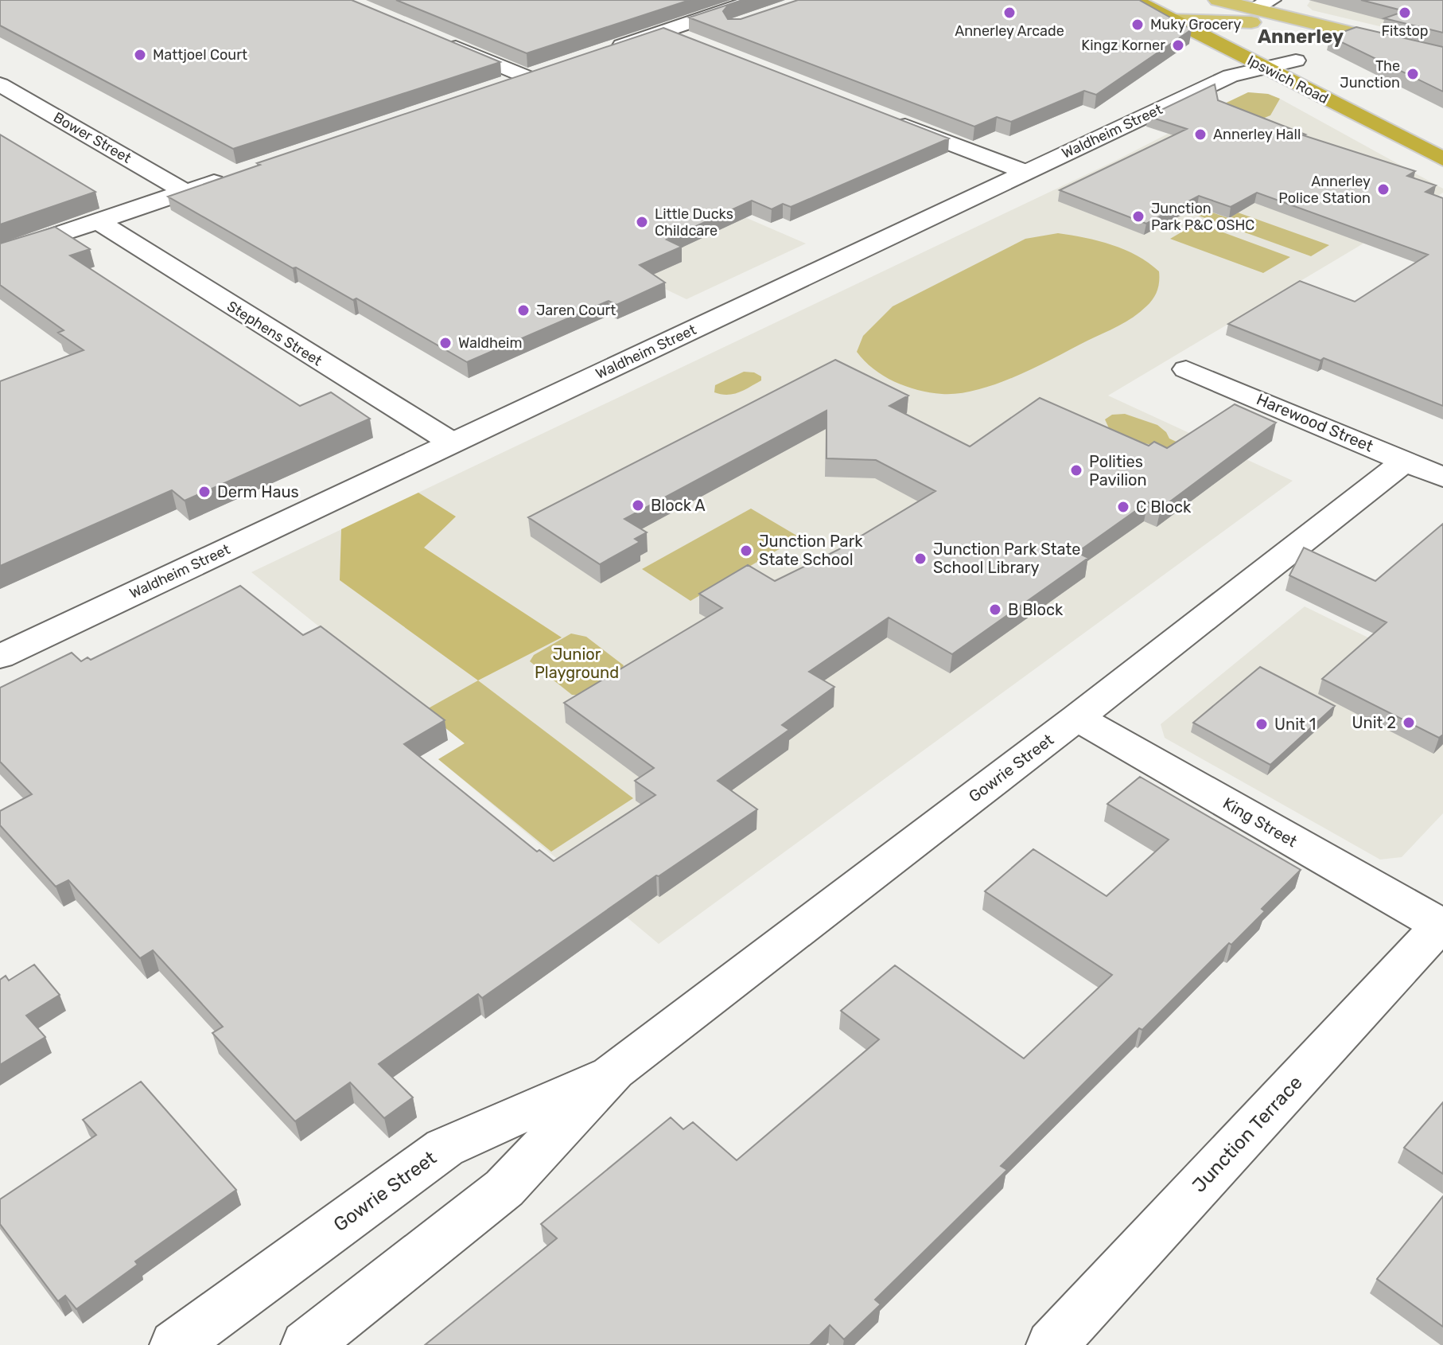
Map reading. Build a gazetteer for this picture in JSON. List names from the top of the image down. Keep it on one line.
{"streets":{"highway":["Ipswich Road"],"street":["Waldheim Street","Bower Street","Stephens Street","Harewood Street","Gowrie Street","King Street","Junction Terrace"]},"crossings":[["Ipswich Road","Waldheim Street"],["Waldheim Street","Stephens Street"],["Harewood Street","Gowrie Street"],["Gowrie Street","King Street"],["King Street","Junction Terrace"]],"districts":["Annerley"],"parks":["Junior Playground"],"places":["Annerley Arcade","Fitstop","Muky Grocery","Kingz Korner","Mattjoel Court","The Junction","Annerley Hall","Annerley Police Station","Junction Park P&C OSHC","Little Ducks Childcare","Jaren Court","Waldheim","Polities Pavilion","Derm Haus","Block A","C Block","Junction Park State School","Junction Park State School Library","B Block","Unit 2","Unit 1"]}
